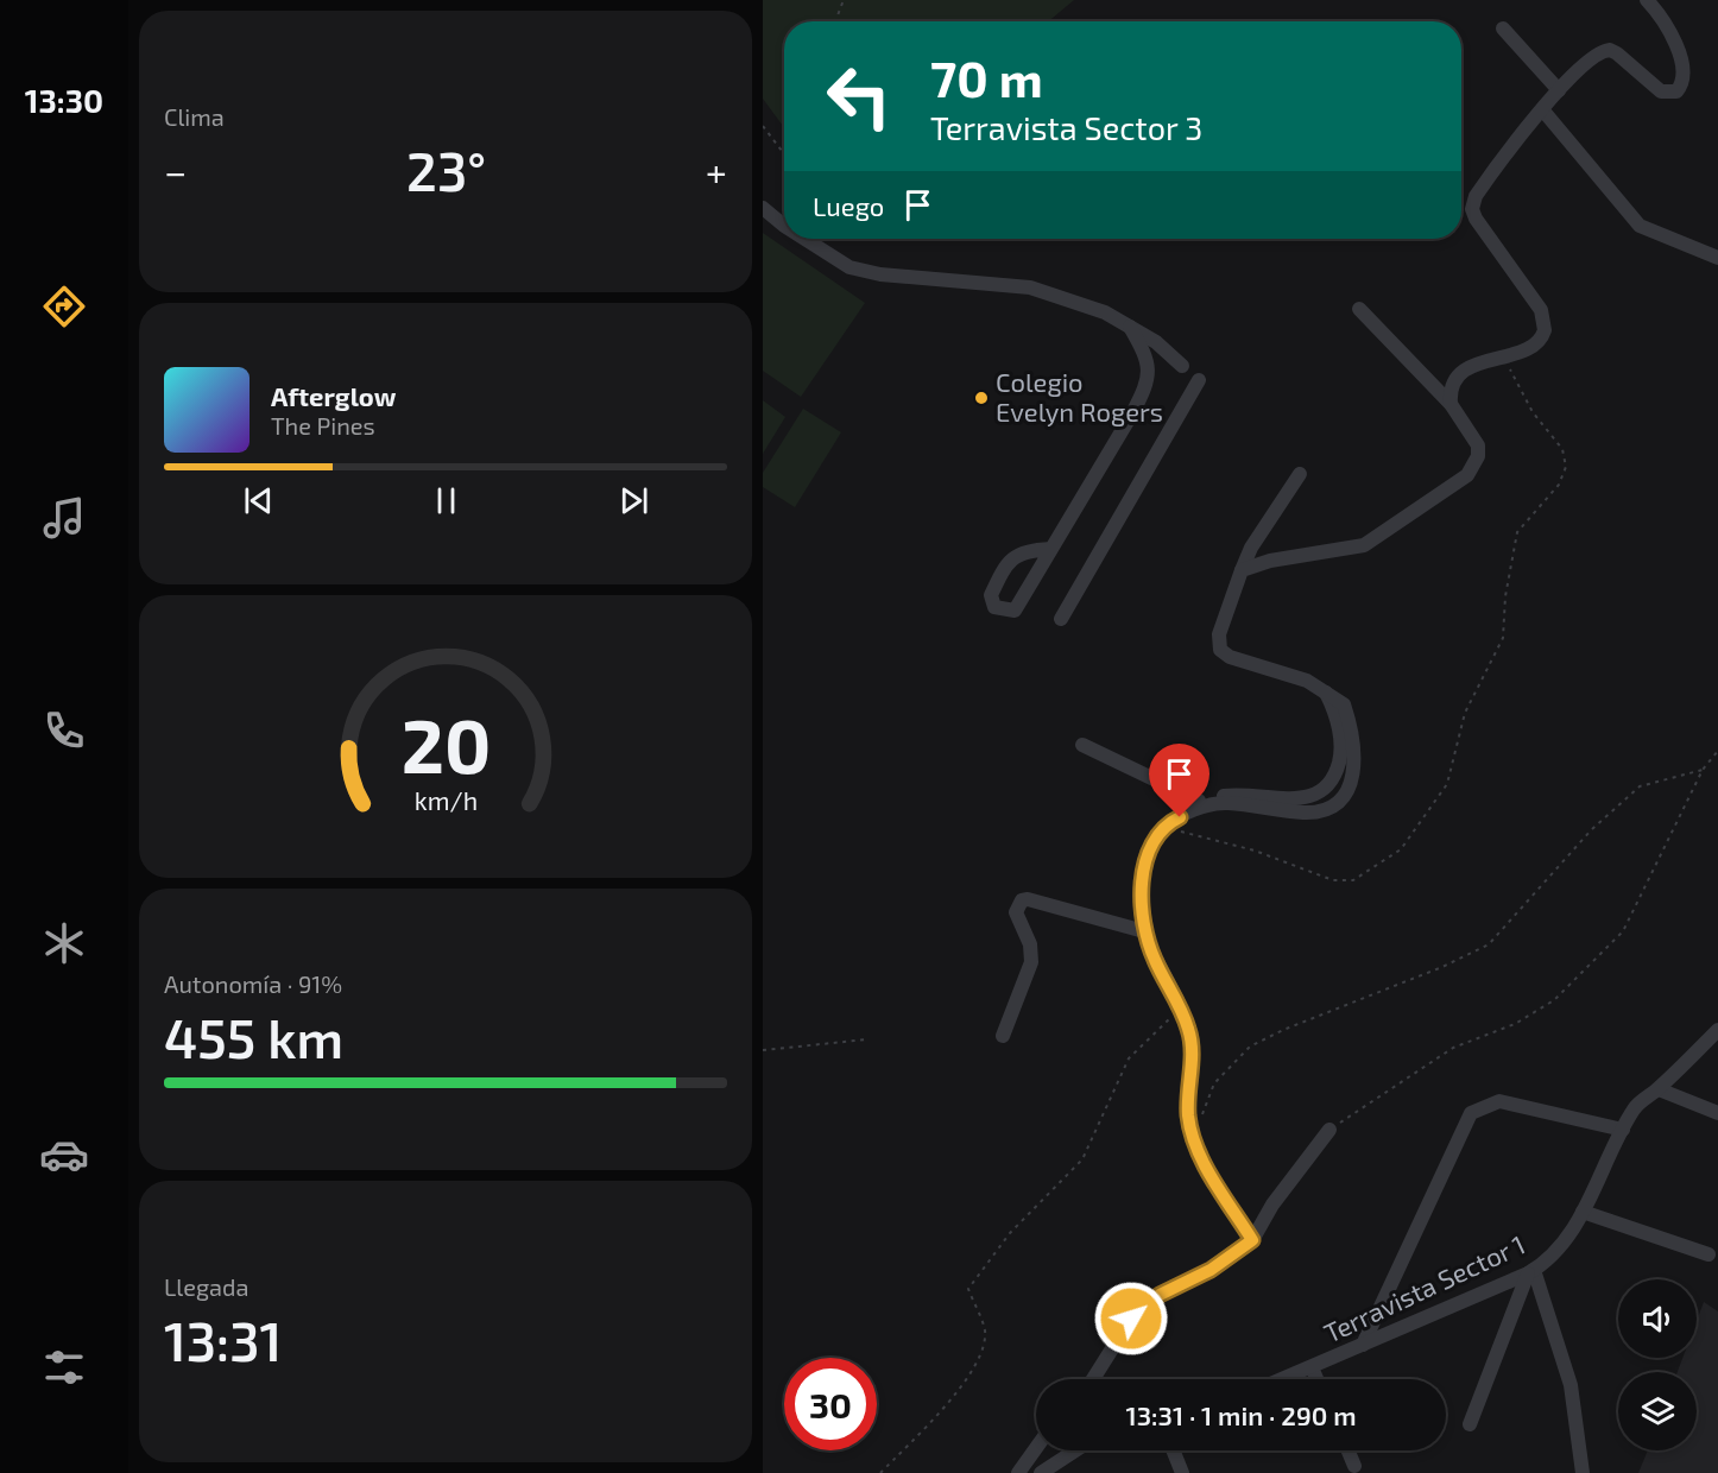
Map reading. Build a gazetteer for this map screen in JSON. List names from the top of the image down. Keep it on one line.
{"streets":{"street":["Terravista Sector 1"]},"places":["Colegio Evelyn Rogers"],"page":{"tabs":"13:30","tile":["Clima",["Autonomía · 91%","455 km"],["Llegada","13:31"]],"turn":["70 m","Terravista Sector 3"],"heat":["−","23°","+"],"then":"Luego","song":["Afterglow","The Pines"],"limit":"30","trip":"13:31 · 1 min · 290 m","gauge":["20","km/h"]}}
